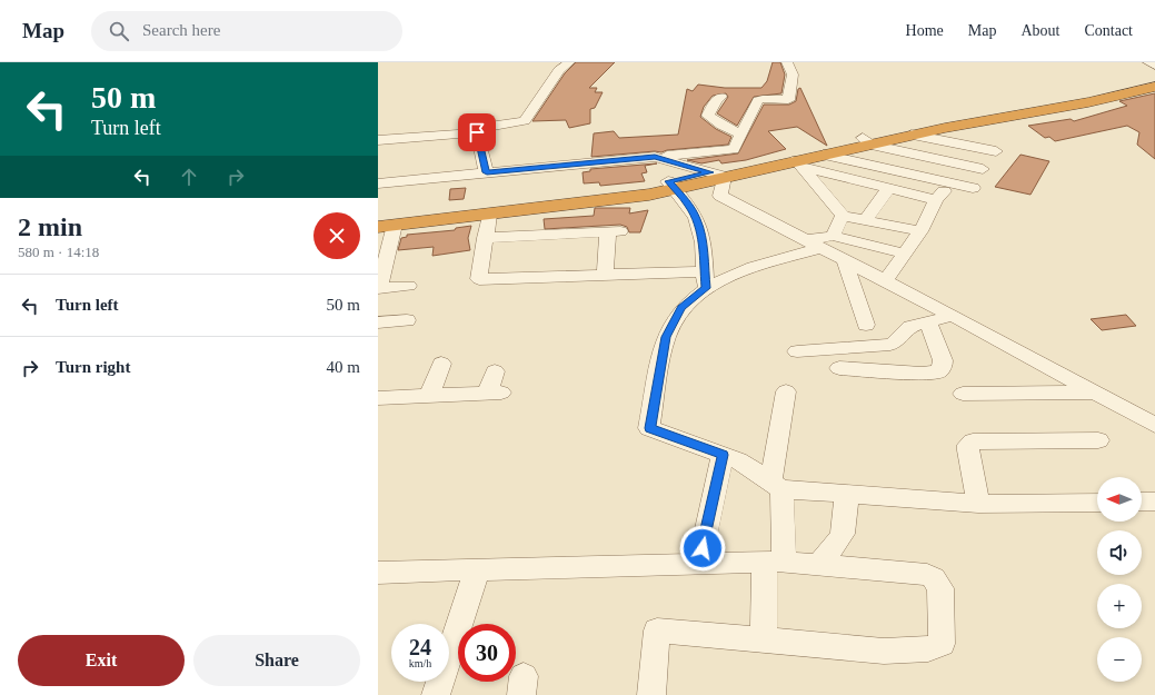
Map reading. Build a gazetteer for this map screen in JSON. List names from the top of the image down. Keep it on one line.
{"north":"left","page":{"header":"Map","search":"Search here","nav":["Home","Map","About","Contact"],"turn":["50 m","Turn left"],"heading":["2 min","580 m · 14:18"],"list":[{"name":"Turn left","value":"50 m"},{"name":"Turn right","value":"40 m"}],"map_buttons":["+","−"],"speed":"24 km/h","limit":"30","buttons":["Exit","Share"]}}
